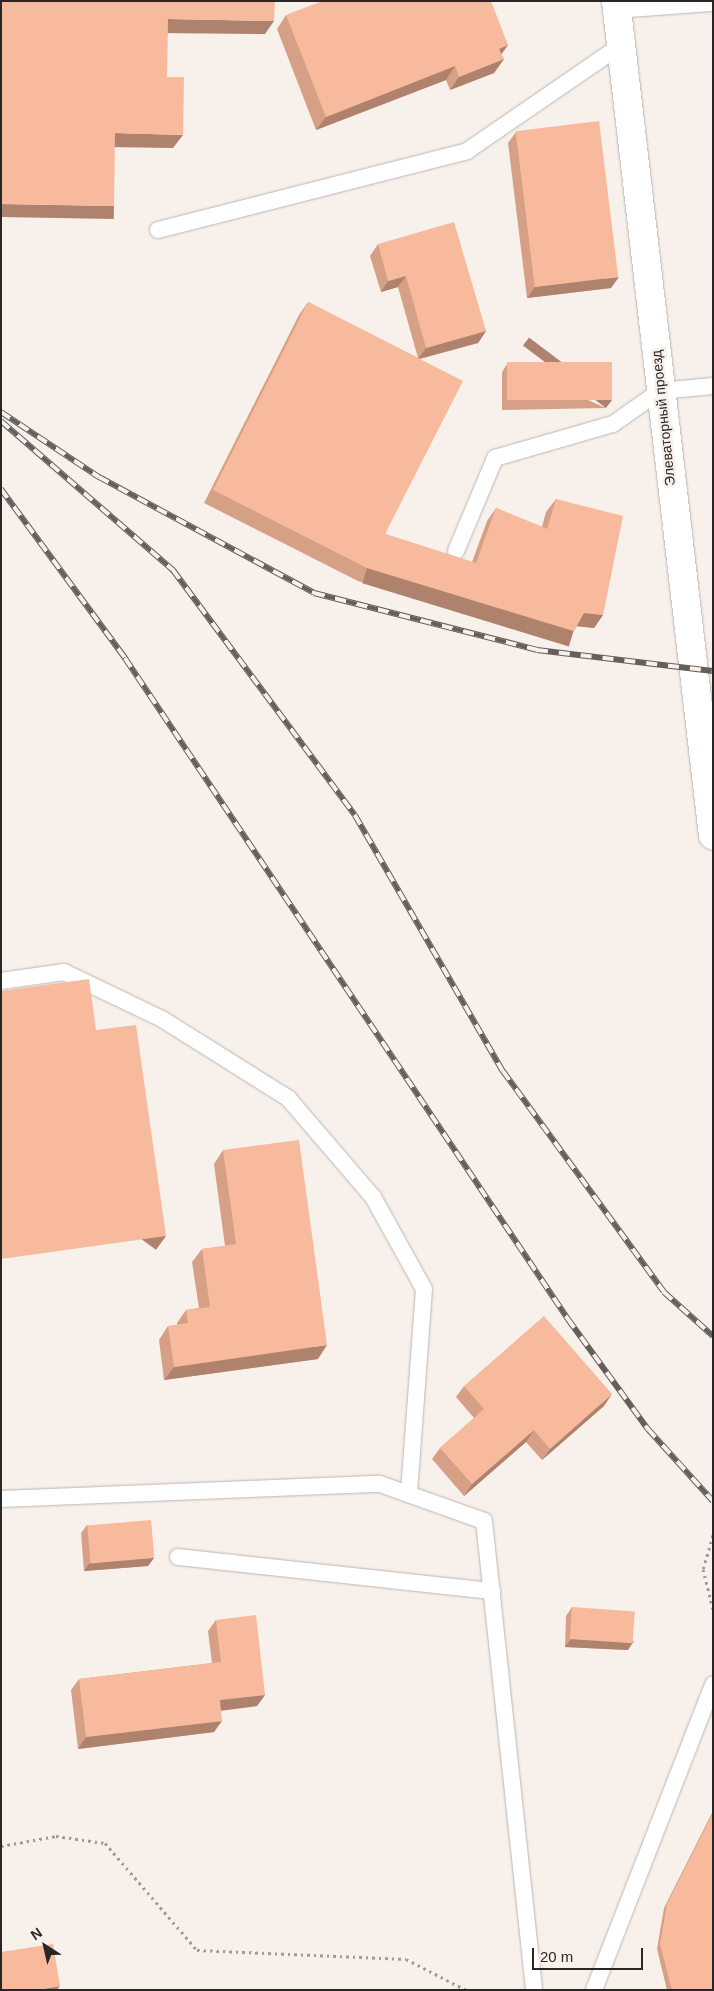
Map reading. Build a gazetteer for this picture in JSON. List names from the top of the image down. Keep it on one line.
{"streets":{"street":["Элеваторный проезд"]},"scale_bar":"20 m","north":"top left"}
